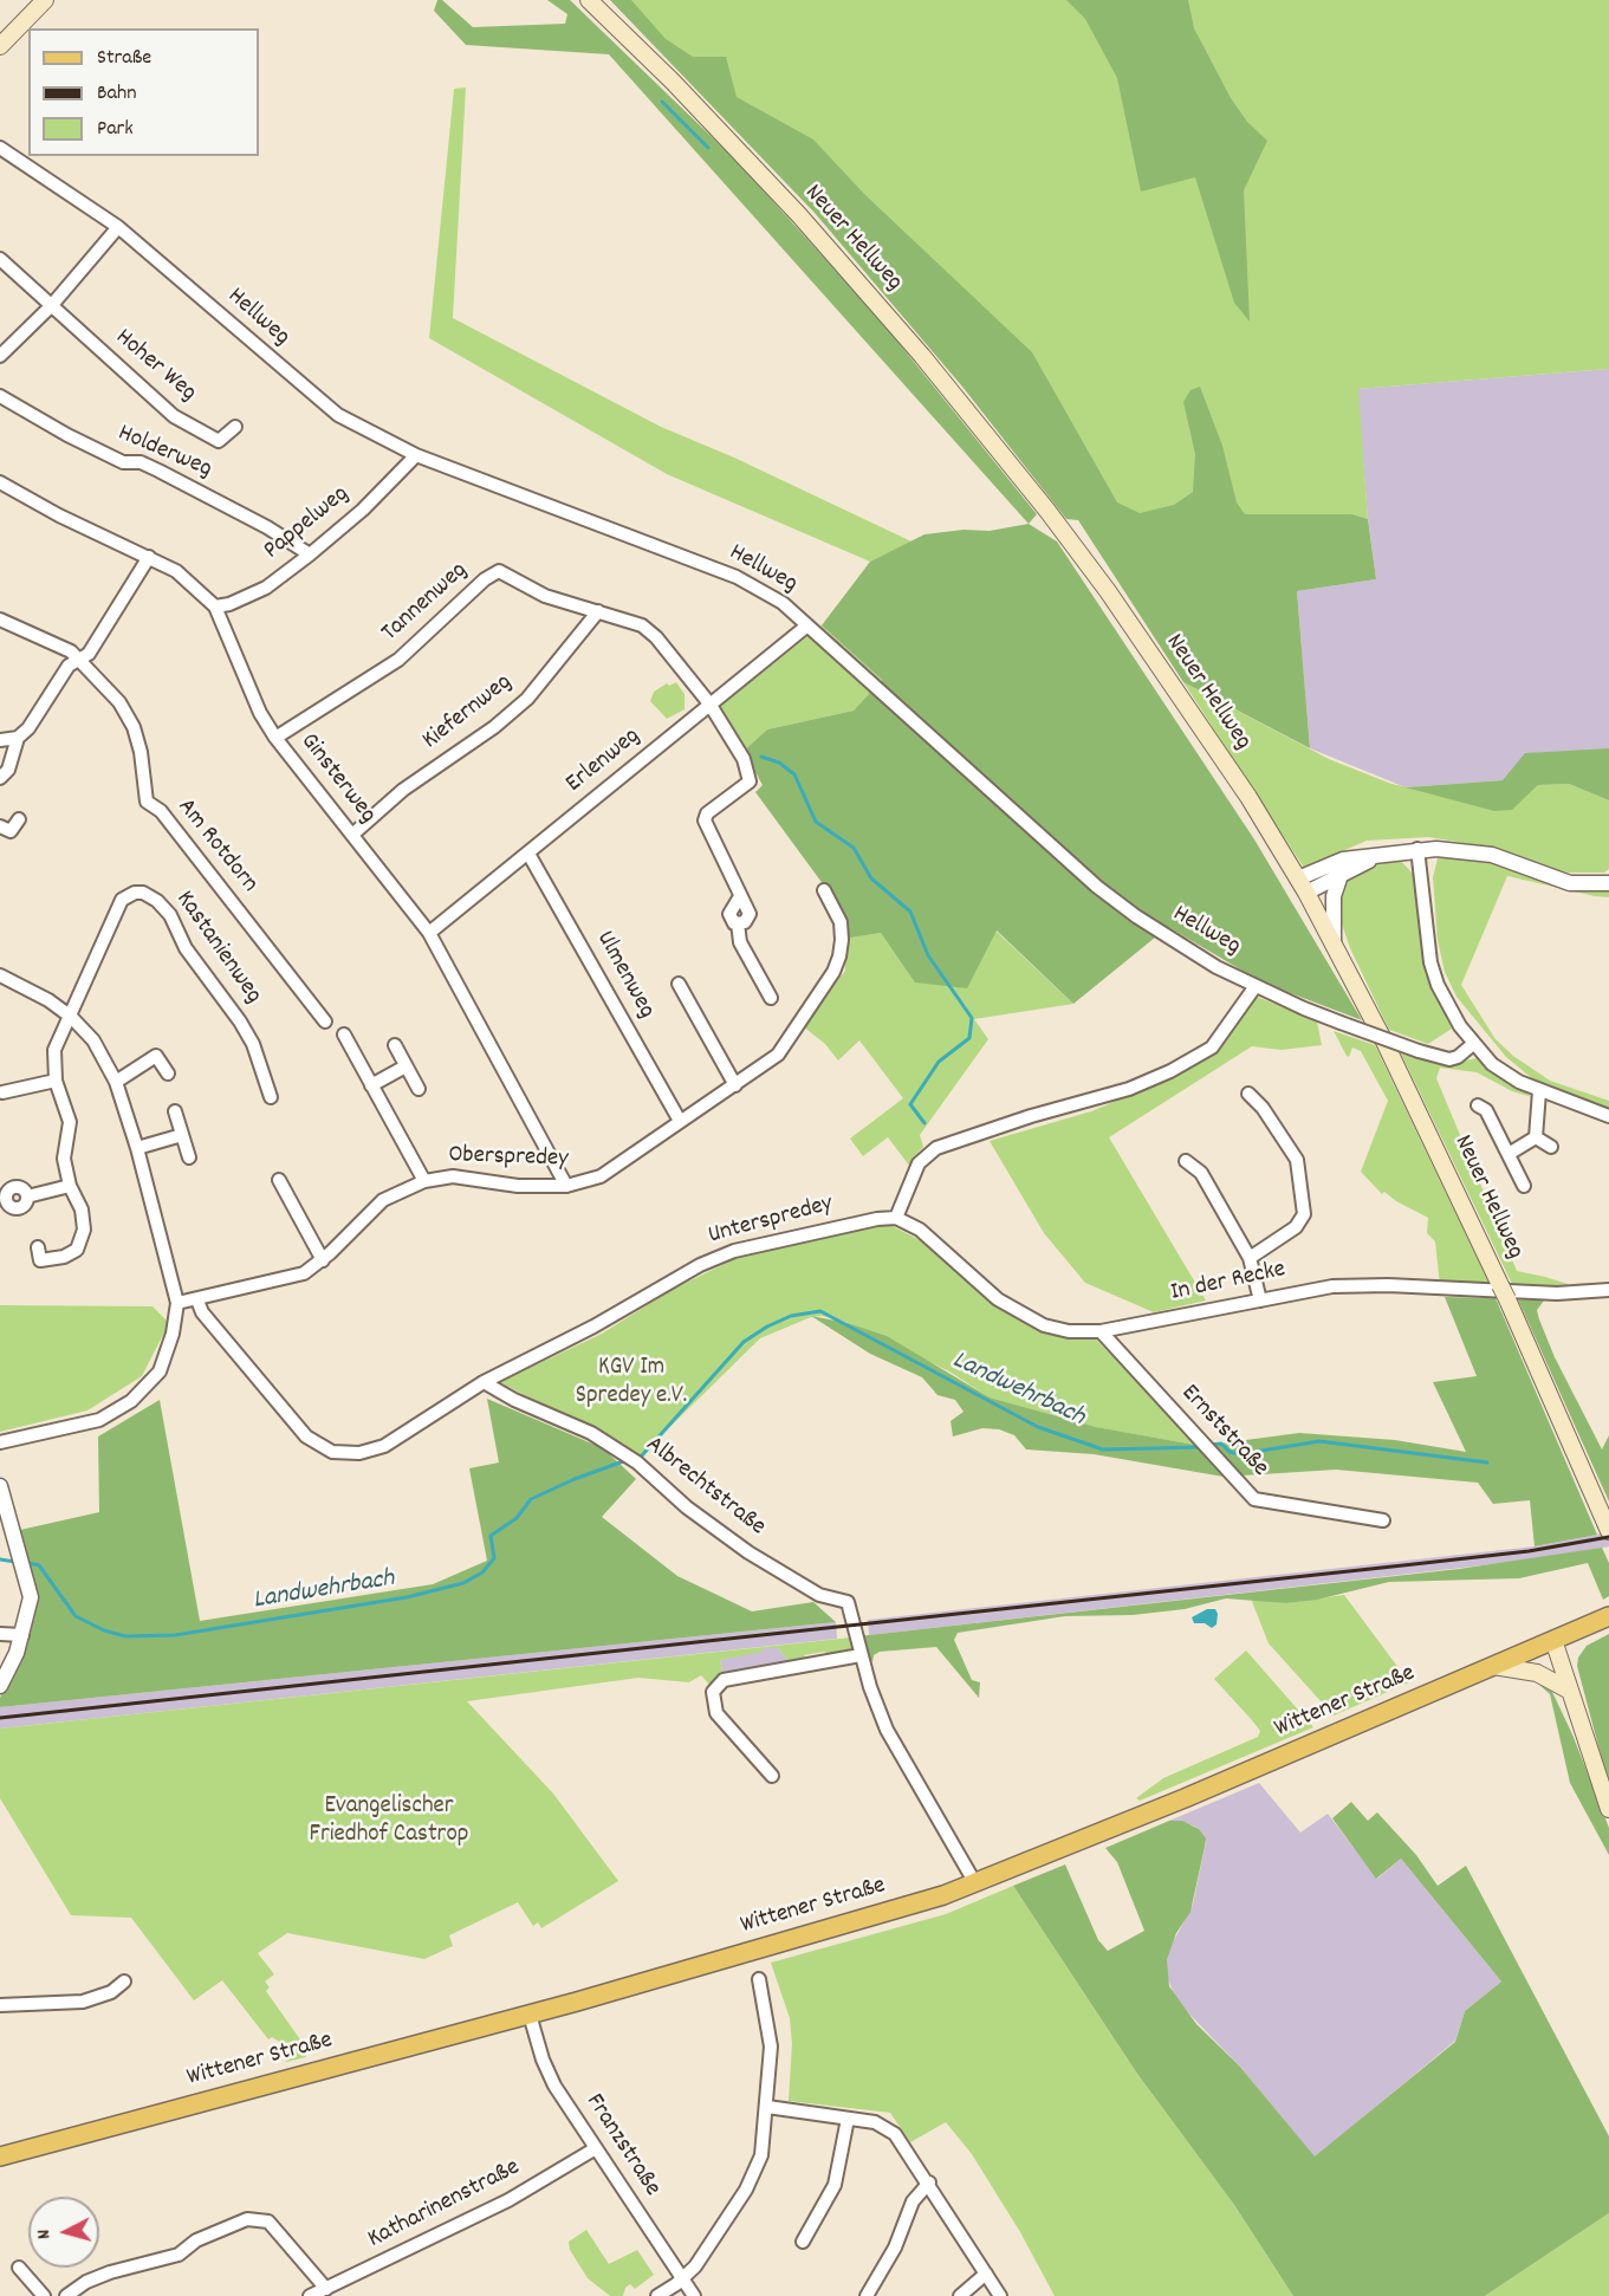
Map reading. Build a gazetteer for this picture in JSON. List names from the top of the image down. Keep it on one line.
{"streets":{"main road":["Neuer Hellweg","Wittener Straße"],"street":["Hellweg","Hoher Weg","Holderweg","Pappelweg","Tannenweg","Kiefernweg","Erlenweg","Ginsterweg","Am Rotdorn","Kastanienweg","Ulmenweg","Oberspredey","Unterspredey","In der Recke","Ernststraße","Albrechtstraße","Franzstraße","Katharinenstraße"]},"crossings":[["Hellweg","Pappelweg"],["Hellweg","Erlenweg"],["Holderweg","Pappelweg"],["Pappelweg","Ginsterweg"],["Tannenweg","Kiefernweg"],["Tannenweg","Erlenweg"],["Tannenweg","Ginsterweg"],["Kiefernweg","Ginsterweg"],["Erlenweg","Ginsterweg"],["Erlenweg","Ulmenweg"],["Ginsterweg","Oberspredey"],["Ulmenweg","Oberspredey"],["Oberspredey","Unterspredey"],["Unterspredey","In der Recke"],["Unterspredey","Albrechtstraße"],["In der Recke","Ernststraße"],["Albrechtstraße","Wittener Straße"],["Wittener Straße","Franzstraße"],["Franzstraße","Katharinenstraße"]],"water":["Landwehrbach"],"parks":["KGV Im Spredey e.V.","Evangelischer Friedhof Castrop"],"legend":["Straße","Bahn","Park"],"north":"left"}
